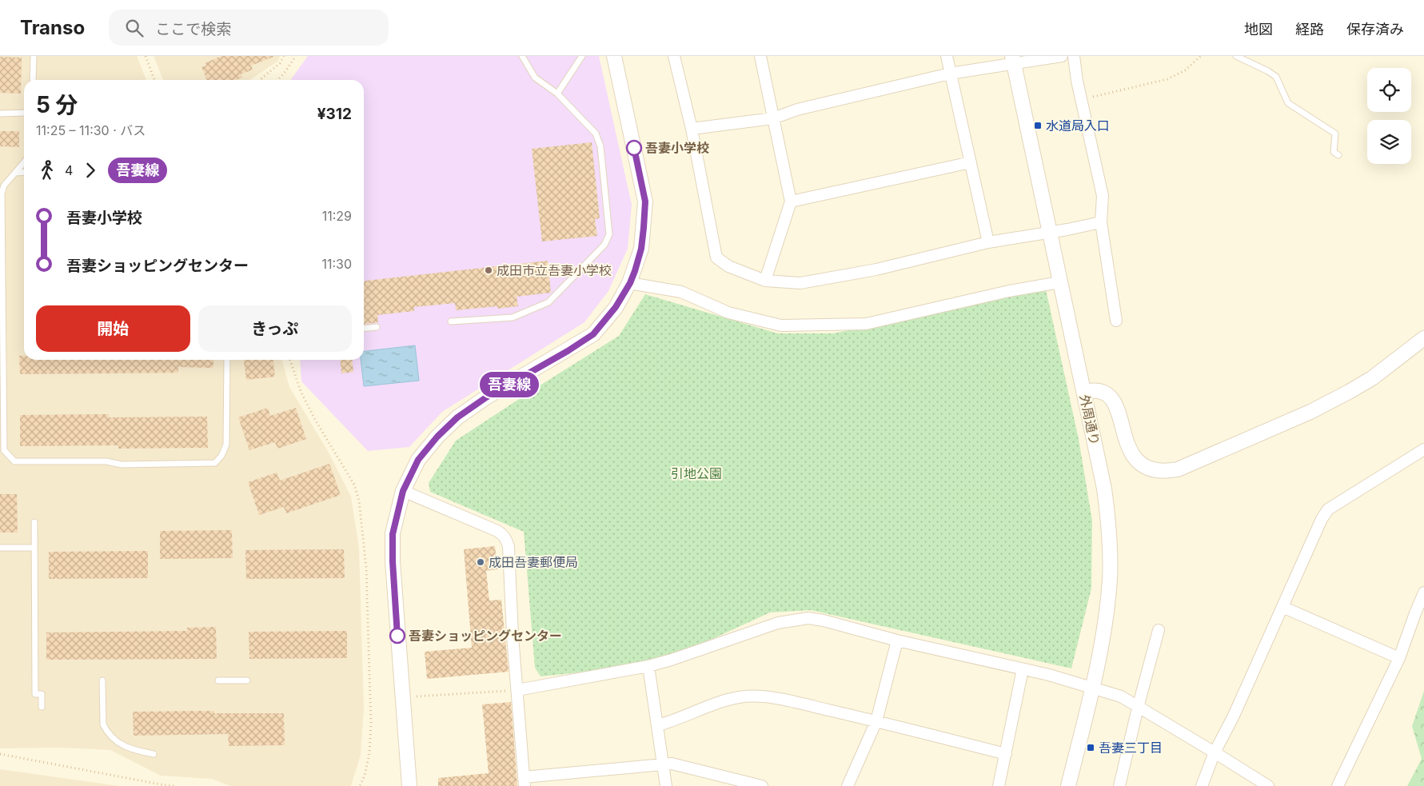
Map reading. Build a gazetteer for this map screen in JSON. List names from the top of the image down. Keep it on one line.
{"streets":{"street":["外周通り"]},"parks":["引地公園"],"places":{"transit":["水道局入口","吾妻三丁目"],"other":["吾妻小学校","成田市立吾妻小学校","成田吾妻郵便局","吾妻ショッピングセンター"]},"lines":["bus line 吾妻線"],"page":{"header":"Transo","search":"ここで検索","nav":["地図","経路","保存済み"],"on_map":"吾妻線","heading":["5 分","11:25 – 11:30 · バス","¥312"],"legs":["4","吾妻線"],"list":[{"name":"吾妻小学校","value":"11:29"},{"name":"吾妻ショッピングセンター","value":"11:30"}],"buttons":["開始","きっぷ"]}}
